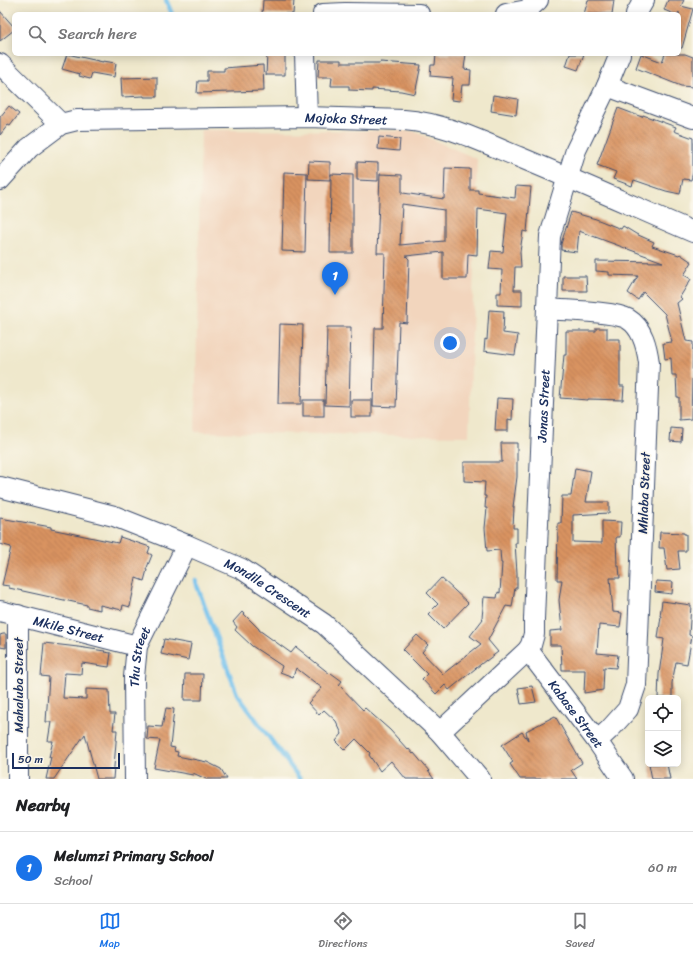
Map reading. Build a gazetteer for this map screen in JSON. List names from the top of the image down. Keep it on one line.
{"streets":{"street":["Mojoka Street","Jonas Street","Mhlaba Street","Mondile Crescent","Mkile Street","Thu Street","Mahaluba Street","Kabase Street"]},"crossings":[["Mojoka Street","Jonas Street"],["Jonas Street","Mhlaba Street"],["Jonas Street","Mondile Crescent"],["Jonas Street","Kabase Street"],["Mhlaba Street","Kabase Street"],["Mondile Crescent","Thu Street"],["Mkile Street","Thu Street"],["Mkile Street","Mahaluba Street"]],"scale_bar":"50 m","page":{"search":"Search here","pins":"1","scale":"50 m","heading":"Nearby","list":[{"mark":"1","name":"Melumzi Primary School","note":"School","value":"60 m"}],"nav":["Map","Directions","Saved"]}}
